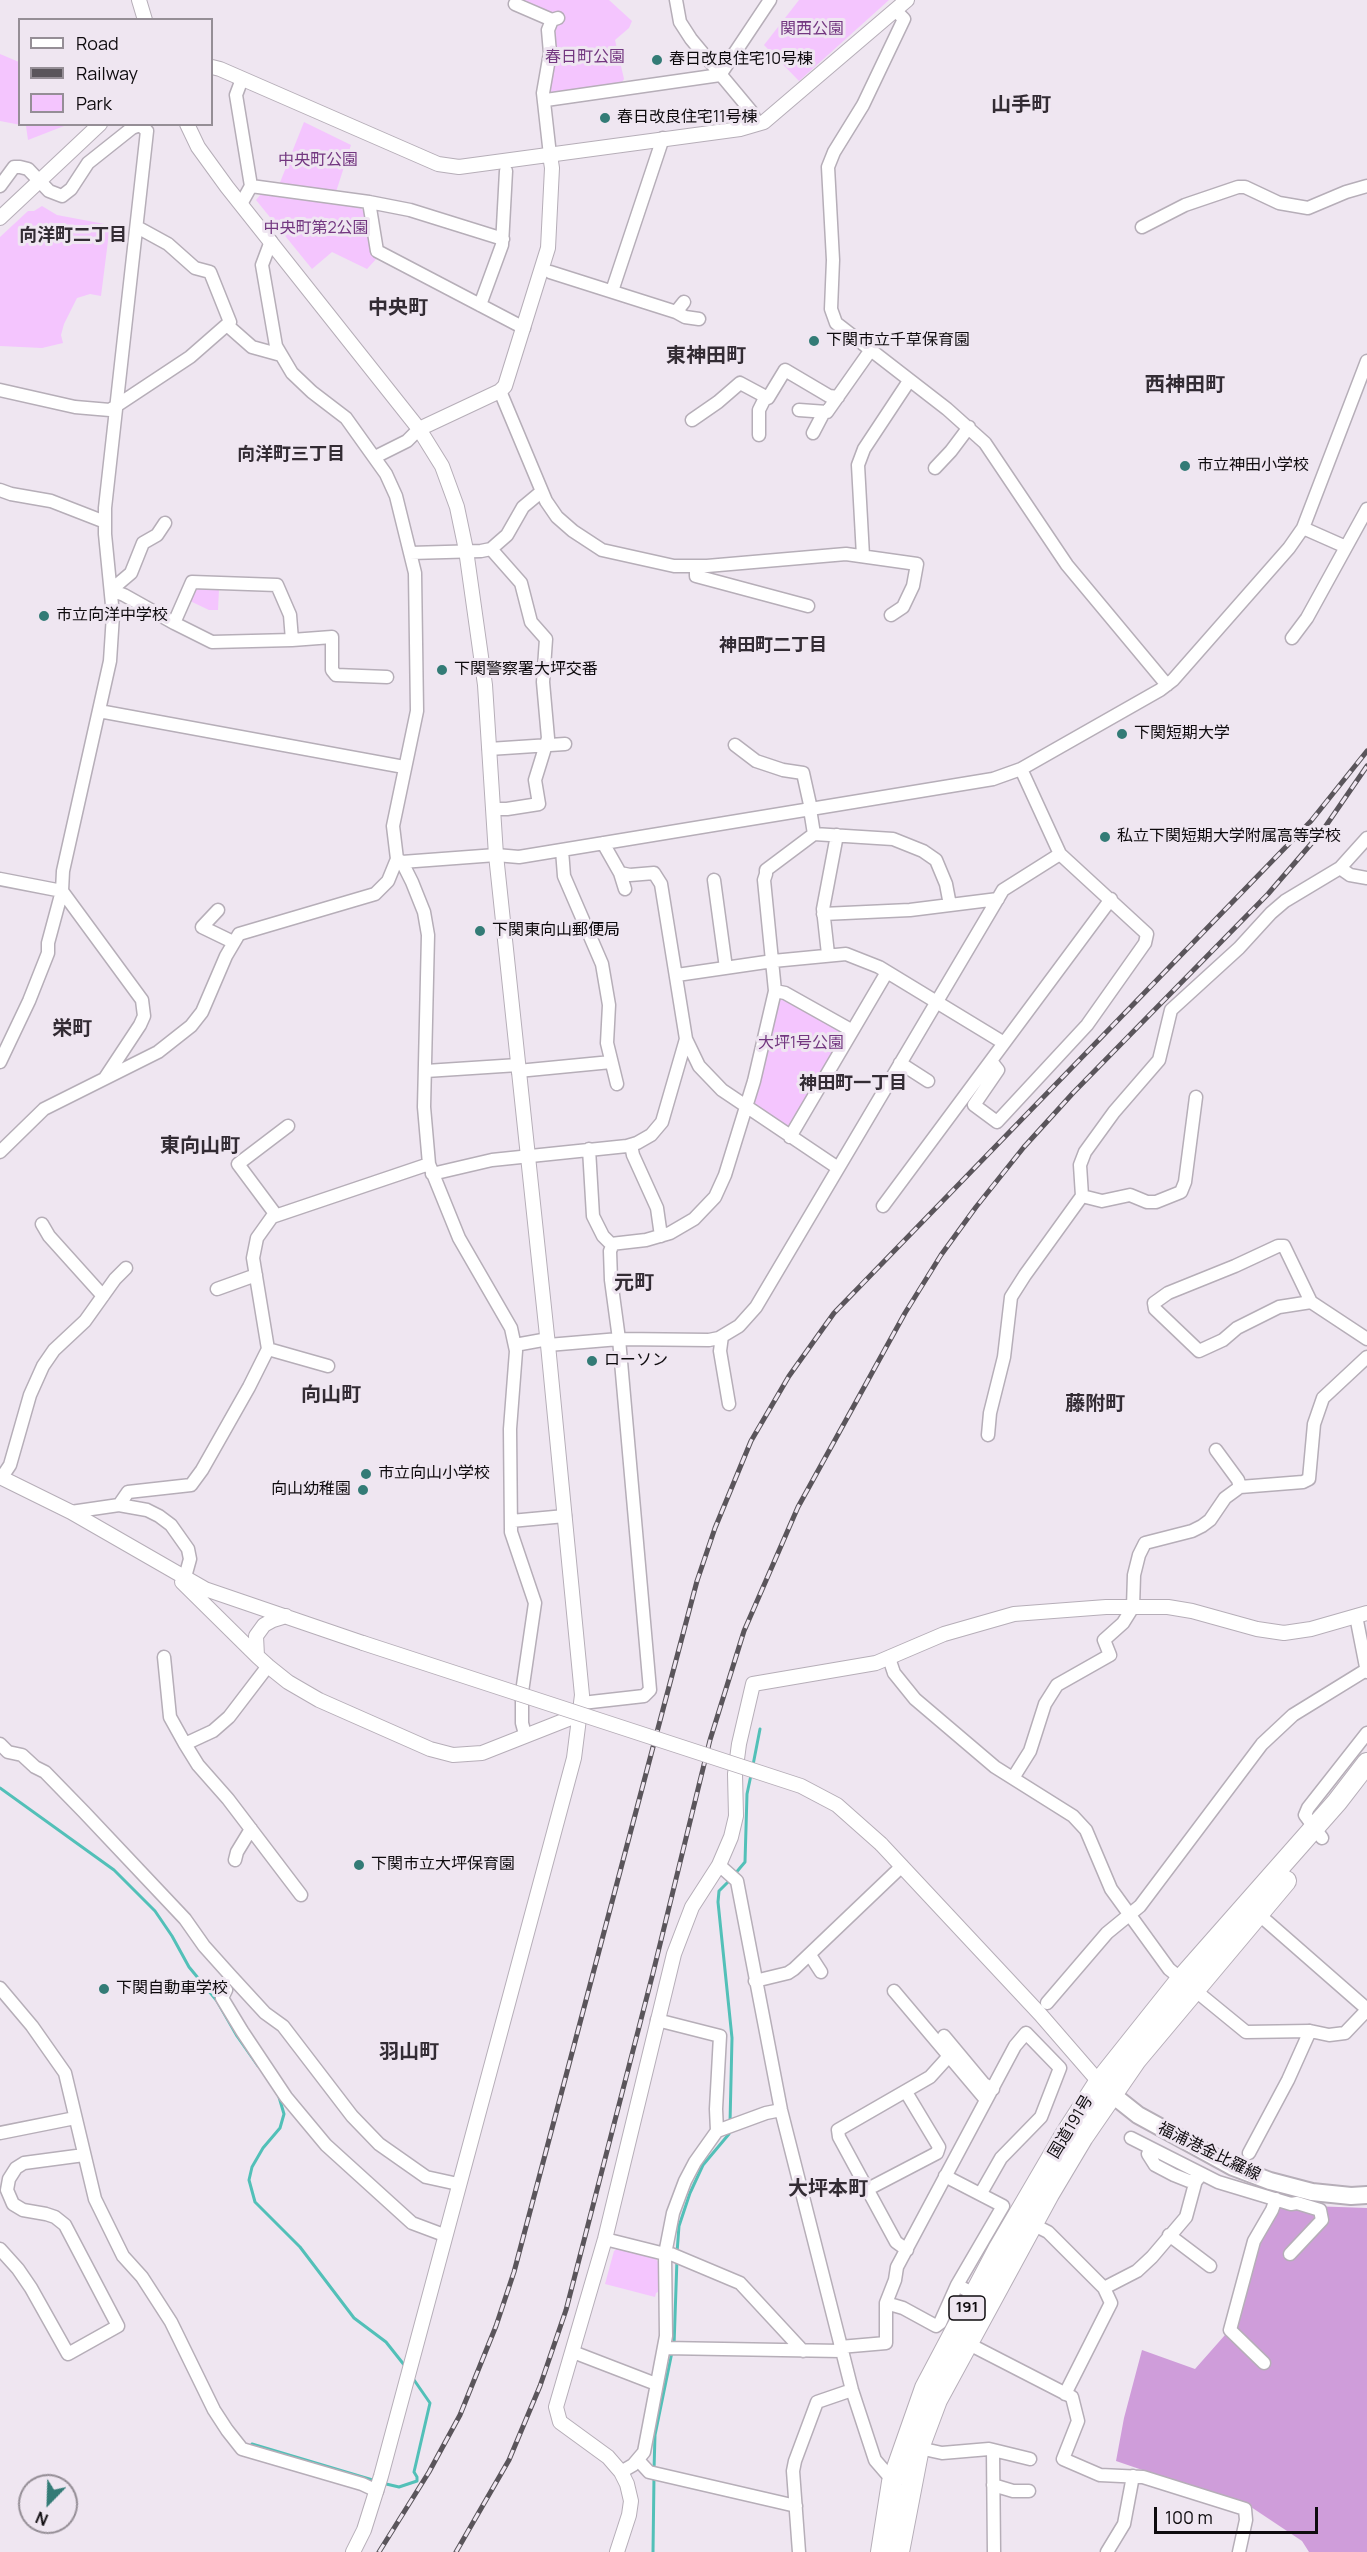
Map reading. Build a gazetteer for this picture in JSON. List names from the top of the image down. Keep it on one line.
{"streets":{"highway":["国道191号","191"],"main road":["福浦港金比羅線"]},"crossings":[["国道191号","福浦港金比羅線"]],"districts":["山手町","向洋町二丁目","中央町","東神田町","西神田町","向洋町三丁目","神田町二丁目","栄町","神田町一丁目","東向山町","元町","向山町","藤附町","羽山町","大坪本町"],"parks":["関西公園","春日町公園","中央町公園","中央町第2公園","大坪1号公園"],"places":["春日改良住宅10号棟","春日改良住宅11号棟","下関市立千草保育園","市立神田小学校","市立向洋中学校","下関警察署大坪交番","下関短期大学","私立下関短期大学附属高等学校","下関東向山郵便局","ローソン","市立向山小学校","向山幼稚園","下関市立大坪保育園","下関自動車学校"],"legend":["Road","Railway","Park"],"scale_bar":"100 m","north":"bottom left"}
